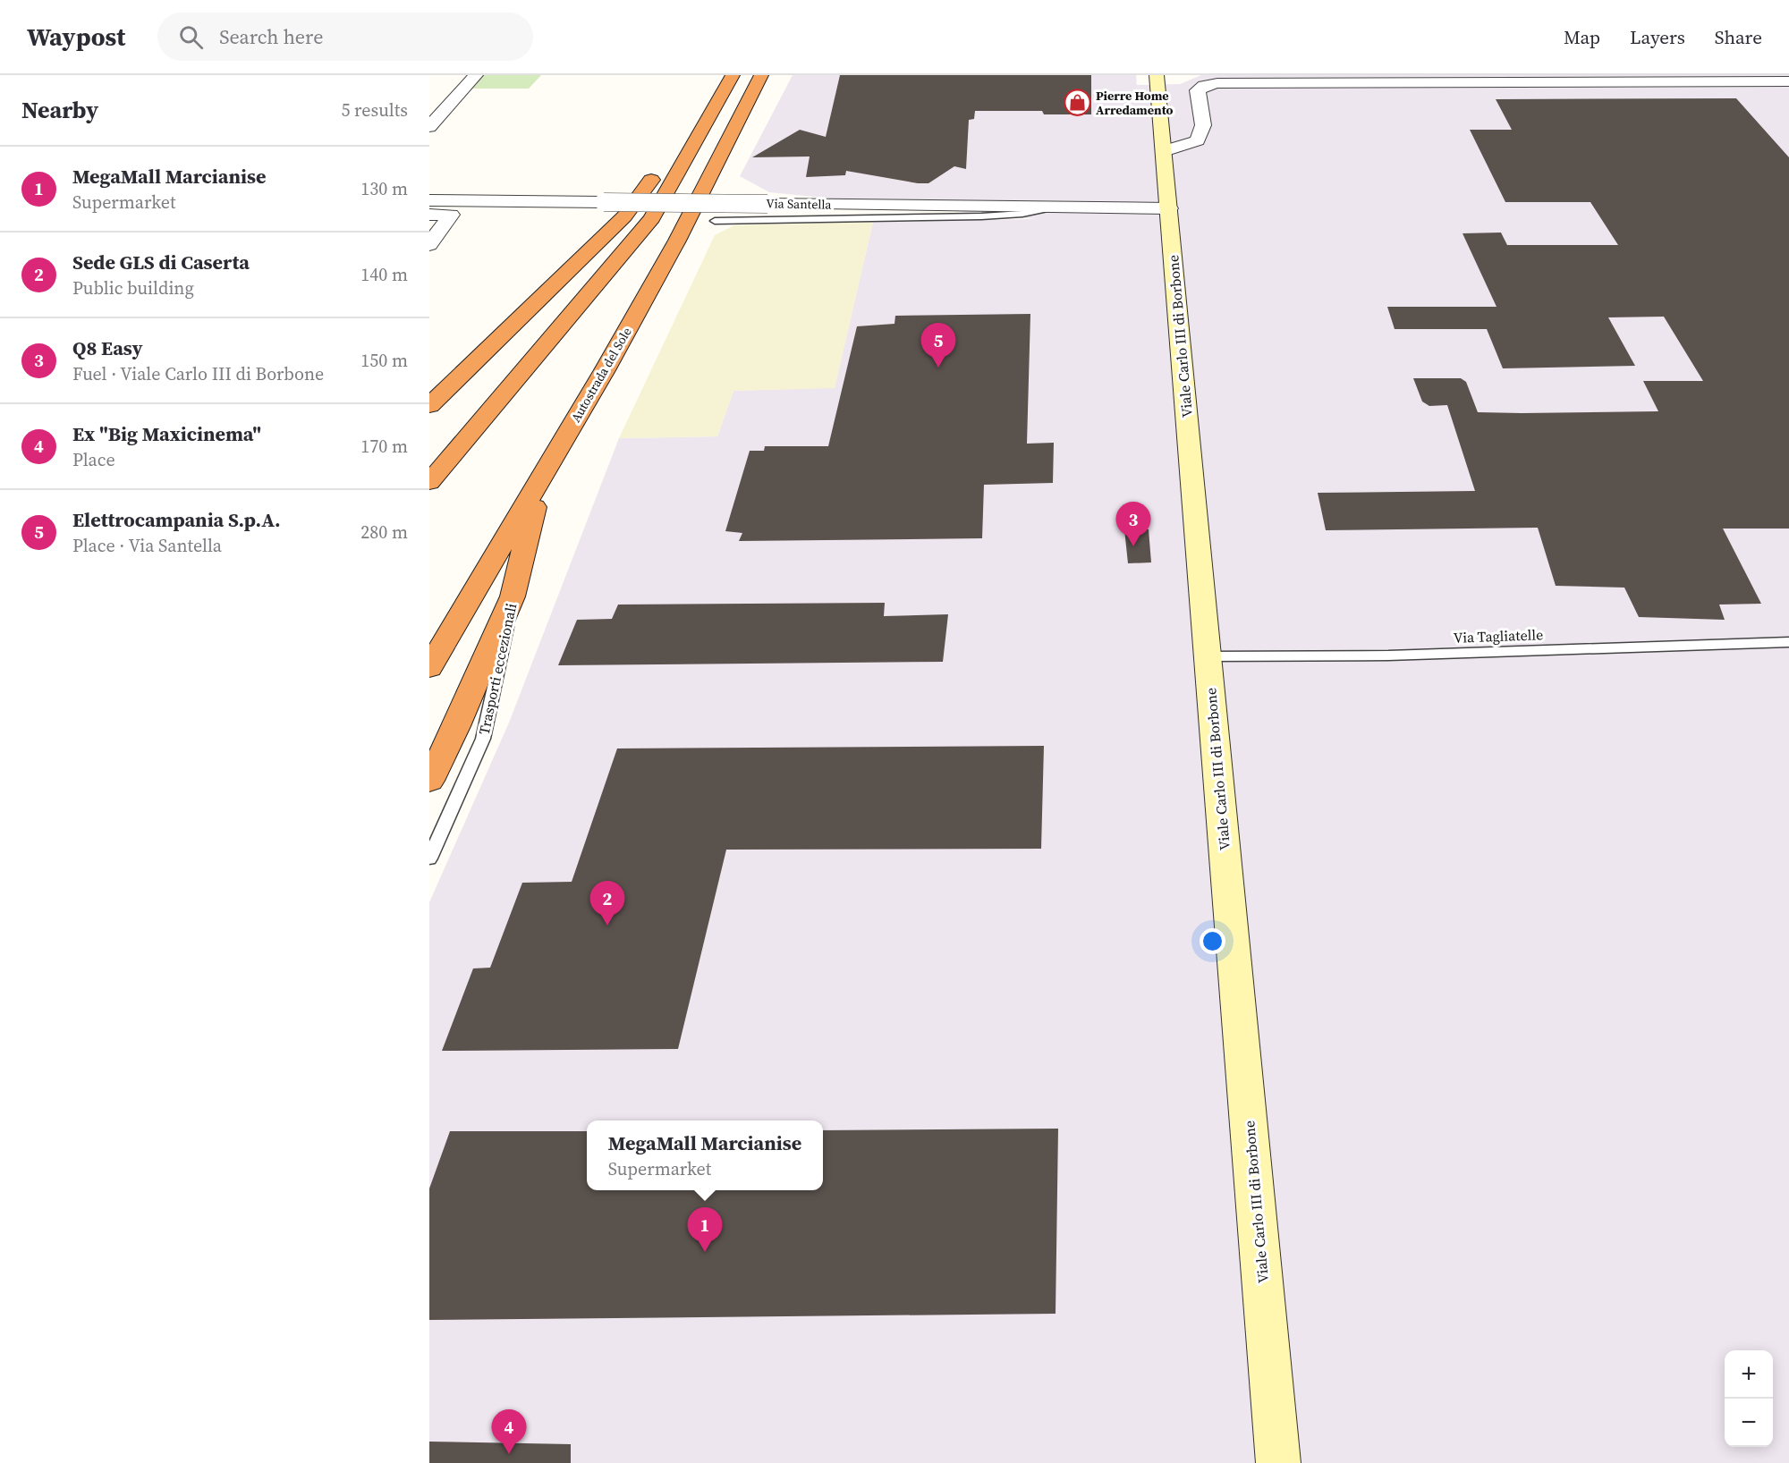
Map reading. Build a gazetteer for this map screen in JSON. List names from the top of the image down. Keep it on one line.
{"streets":{"highway":["Autostrada del Sole"],"main road":["Viale Carlo III di Borbone"],"street":["Via Santella"],"lane":["Via Tagliatelle","Trasporti eccezionali"]},"crossings":[["Via Santella","Viale Carlo III di Borbone"],["Viale Carlo III di Borbone","Via Tagliatelle"]],"places":{"shop":["Pierre Home Arredamento"]},"page":{"header":"Waypost","search":"Search here","nav":["Map","Layers","Share"],"heading":["Nearby","5 results"],"list":[{"mark":"1","name":"MegaMall Marcianise","note":"Supermarket","value":"130 m"},{"mark":"2","name":"Sede GLS di Caserta","note":"Public building","value":"140 m"},{"mark":"3","name":"Q8 Easy","note":"Fuel · Viale Carlo III di Borbone","value":"150 m"},{"mark":"4","name":"Ex \"Big Maxicinema\"","note":"Place","value":"170 m"},{"mark":"5","name":"Elettrocampania S.p.A.","note":"Place · Via Santella","value":"280 m"}],"pins":["5","3","2","1","4"],"popup":["MegaMall Marcianise","Supermarket"],"map_buttons":["+","−"]}}
